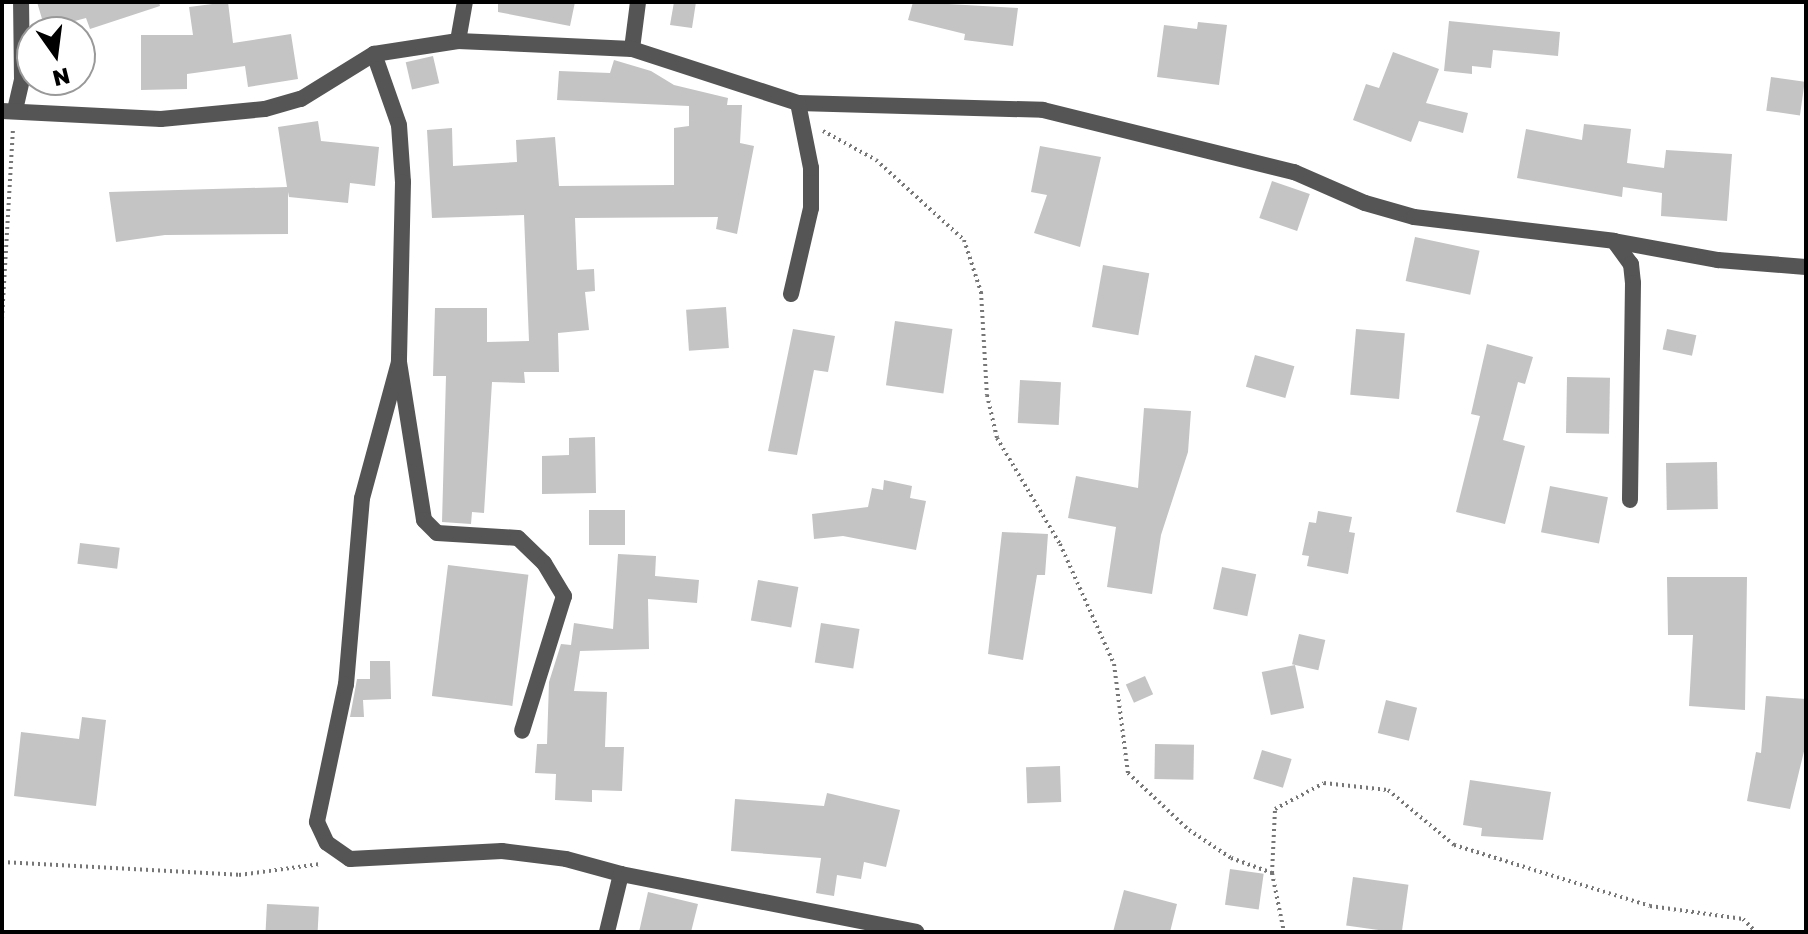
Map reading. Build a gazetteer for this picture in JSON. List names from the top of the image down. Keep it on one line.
{"north":"bottom"}
